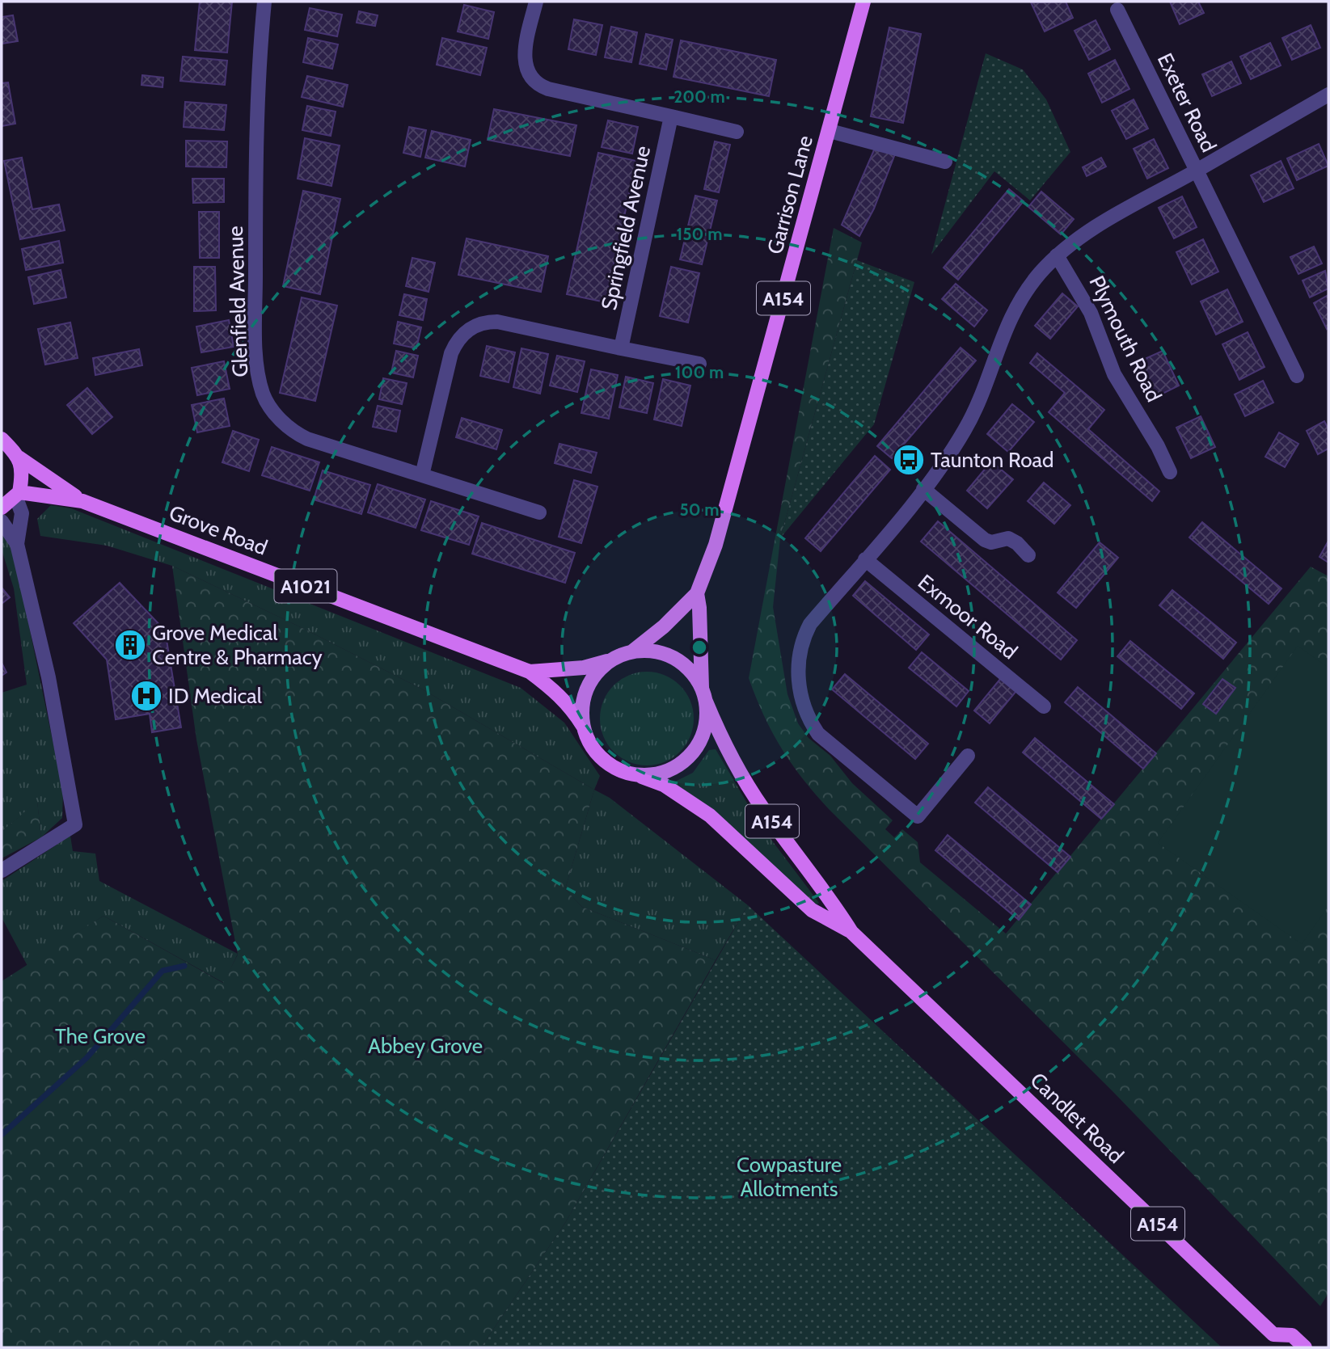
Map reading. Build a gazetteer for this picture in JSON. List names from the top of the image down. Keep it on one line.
{"streets":{"main road":["Garrison Lane","A154","Grove Road","A1021","Candlet Road"],"street":["Exeter Road","Springfield Avenue","Glenfield Avenue","Plymouth Road","Exmoor Road"]},"crossings":[["Garrison Lane","Grove Road"],["Garrison Lane","Candlet Road"],["Grove Road","Candlet Road"]],"parks":["The Grove","Abbey Grove","Cowpasture Allotments"],"places":{"bus stop":["Taunton Road"],"building":["Grove Medical Centre & Pharmacy"],"hospital":["ID Medical"]},"rings":["200 m","150 m","100 m","50 m"]}
